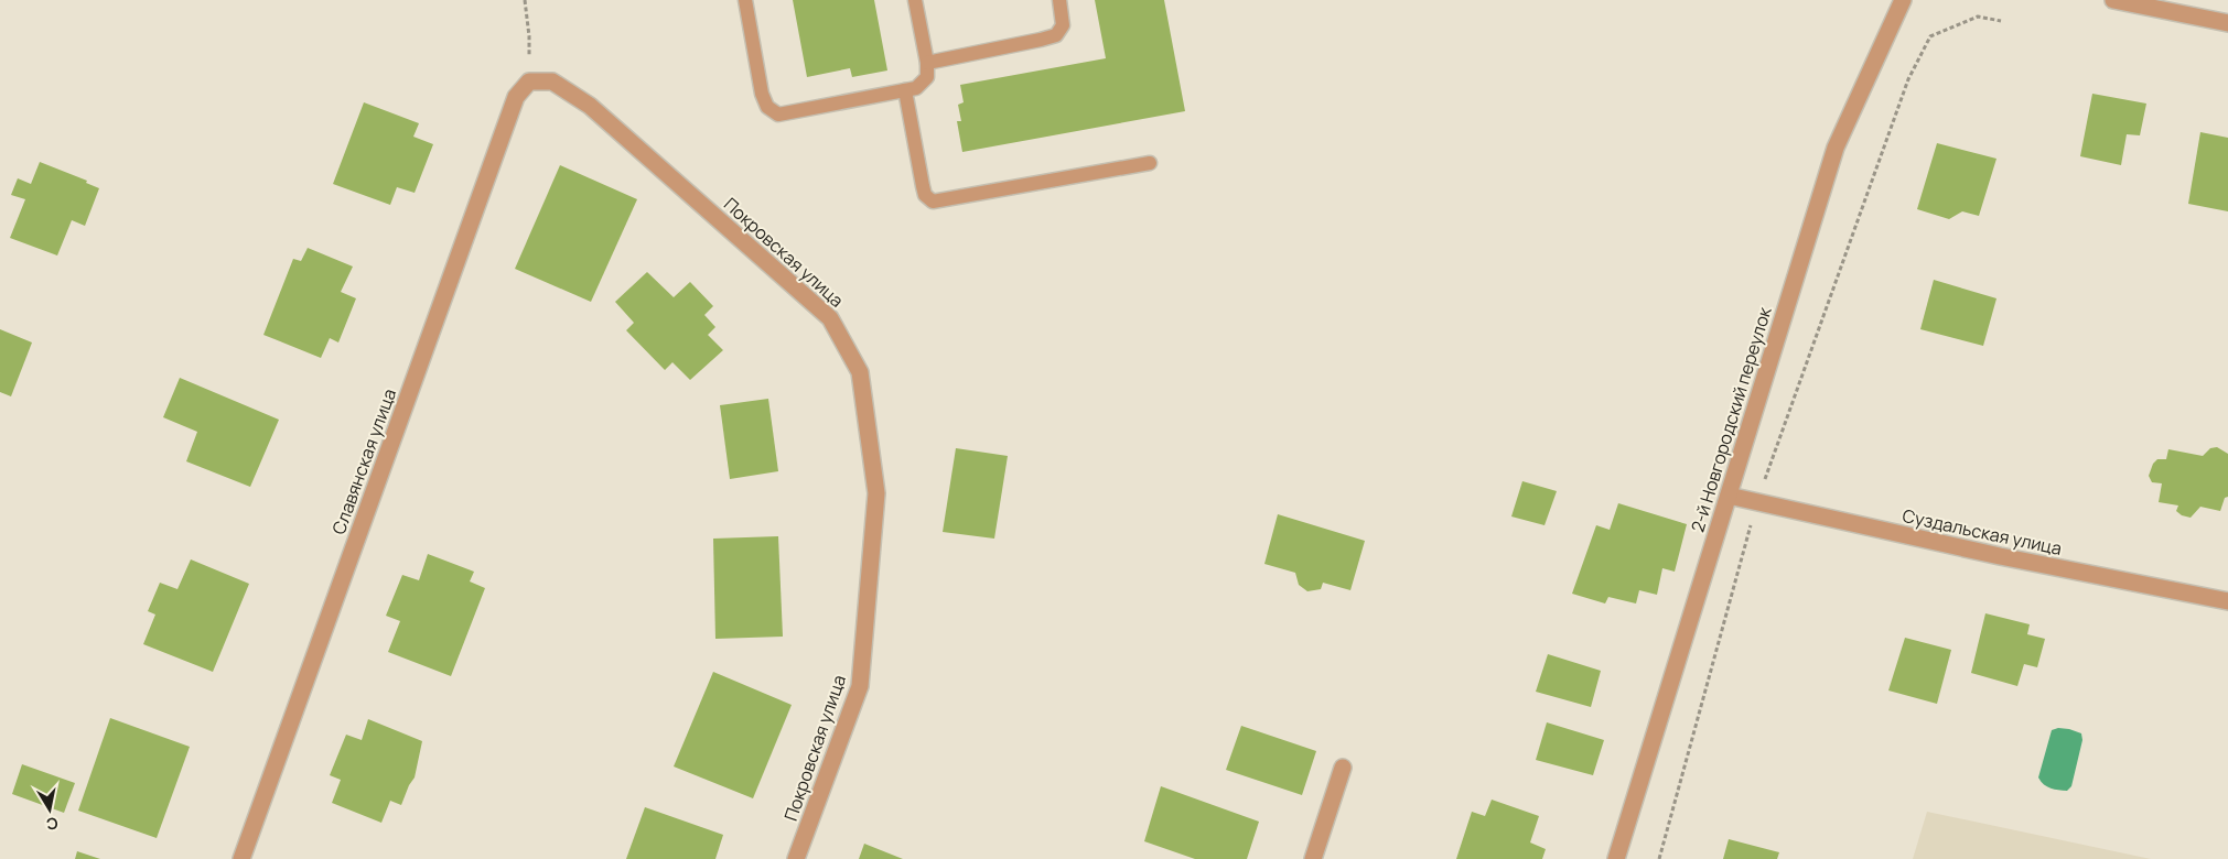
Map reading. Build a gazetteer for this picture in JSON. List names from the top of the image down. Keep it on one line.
{"streets":{"street":["Покровская улица","2-й Новгородский переулок","Славянская улица","Суздальская улица"]},"crossings":[["Покровская улица","Славянская улица"],["2-й Новгородский переулок","Суздальская улица"]],"north":"bottom"}
